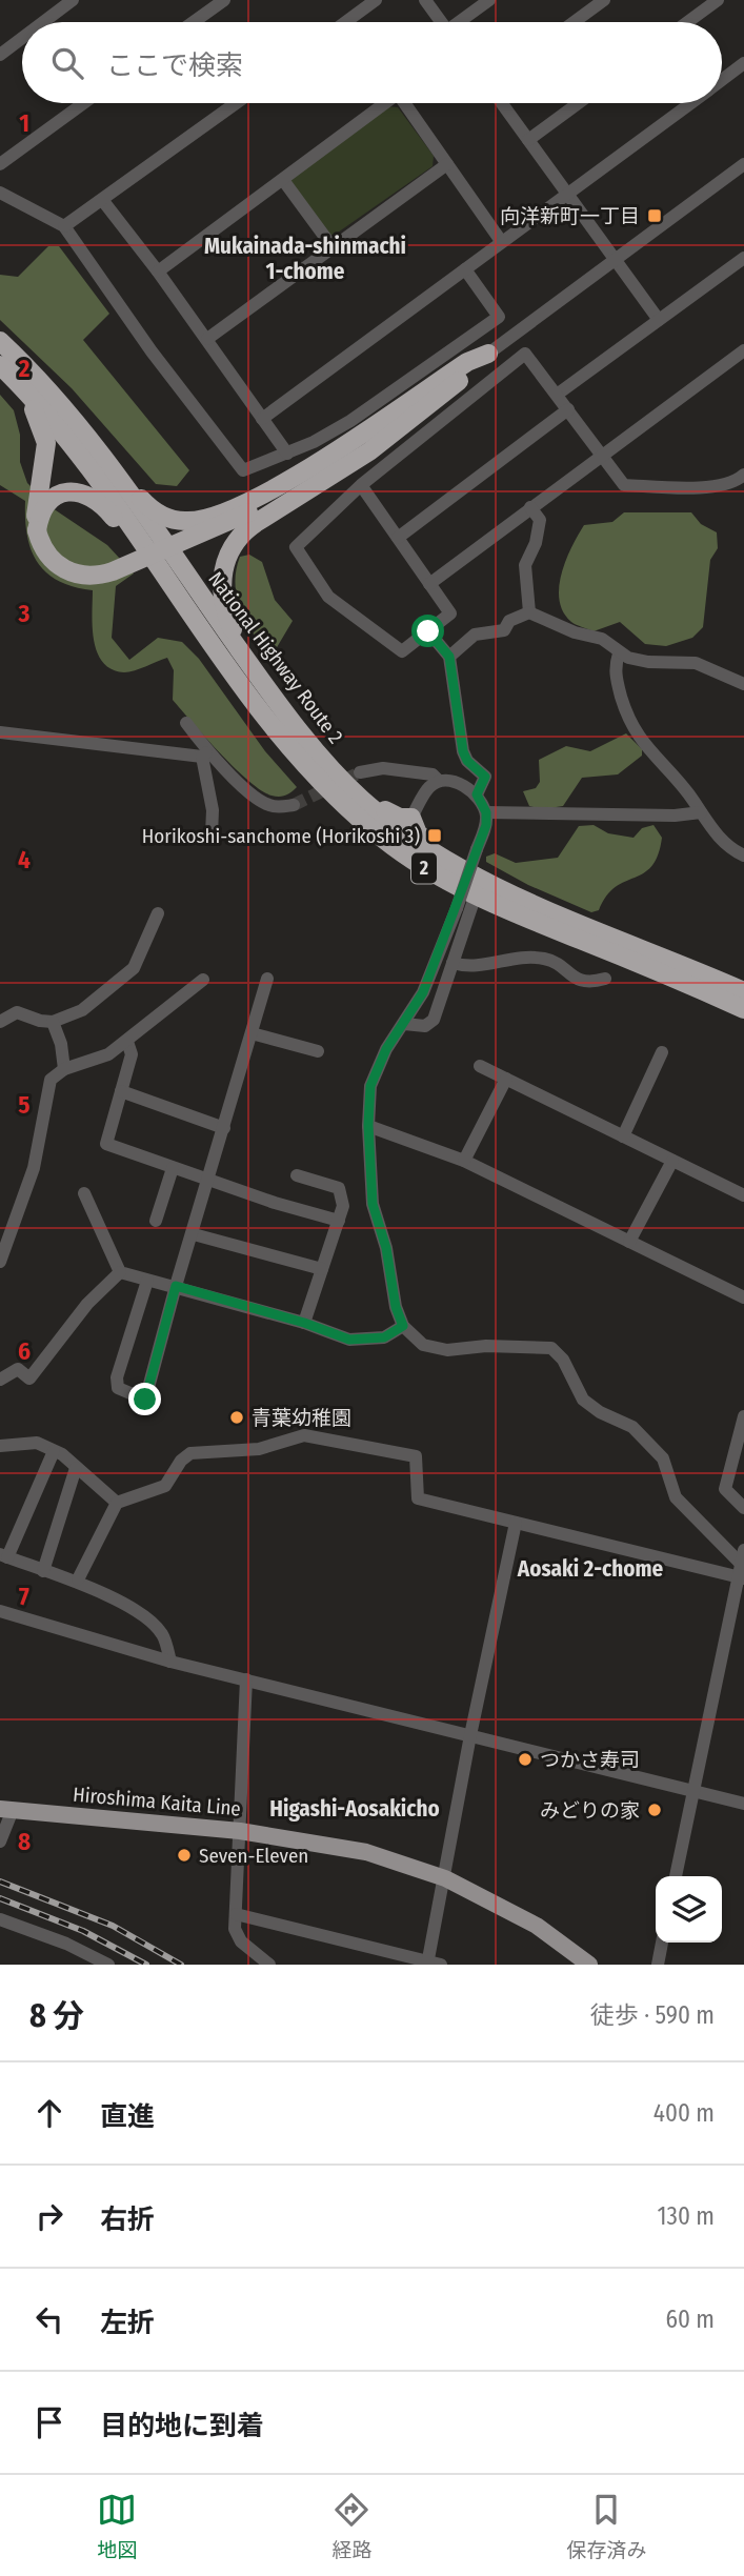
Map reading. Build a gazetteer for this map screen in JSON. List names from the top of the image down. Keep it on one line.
{"streets":{"highway":["National Highway Route 2","2"],"main road":["Hiroshima Kaita Line"]},"districts":["Mukainada-shinmachi 1-chome","Aosaki 2-chome","Higashi-Aosakicho"],"places":{"transit":["向洋新町一丁目","Horikoshi-sanchome (Horikoshi 3)"],"other":["青葉幼稚園","つかさ寿司","みどりの家","Seven-Eleven"]},"page":{"search":"ここで検索","heading":["8 分","徒歩 · 590 m"],"list":[["直進","400 m"],["右折","130 m"],["左折","60 m"],"目的地に到着"],"nav":["地図","経路","保存済み"]},"grid":{"rows":["1","2","3","4","5","6","7","8"]}}
